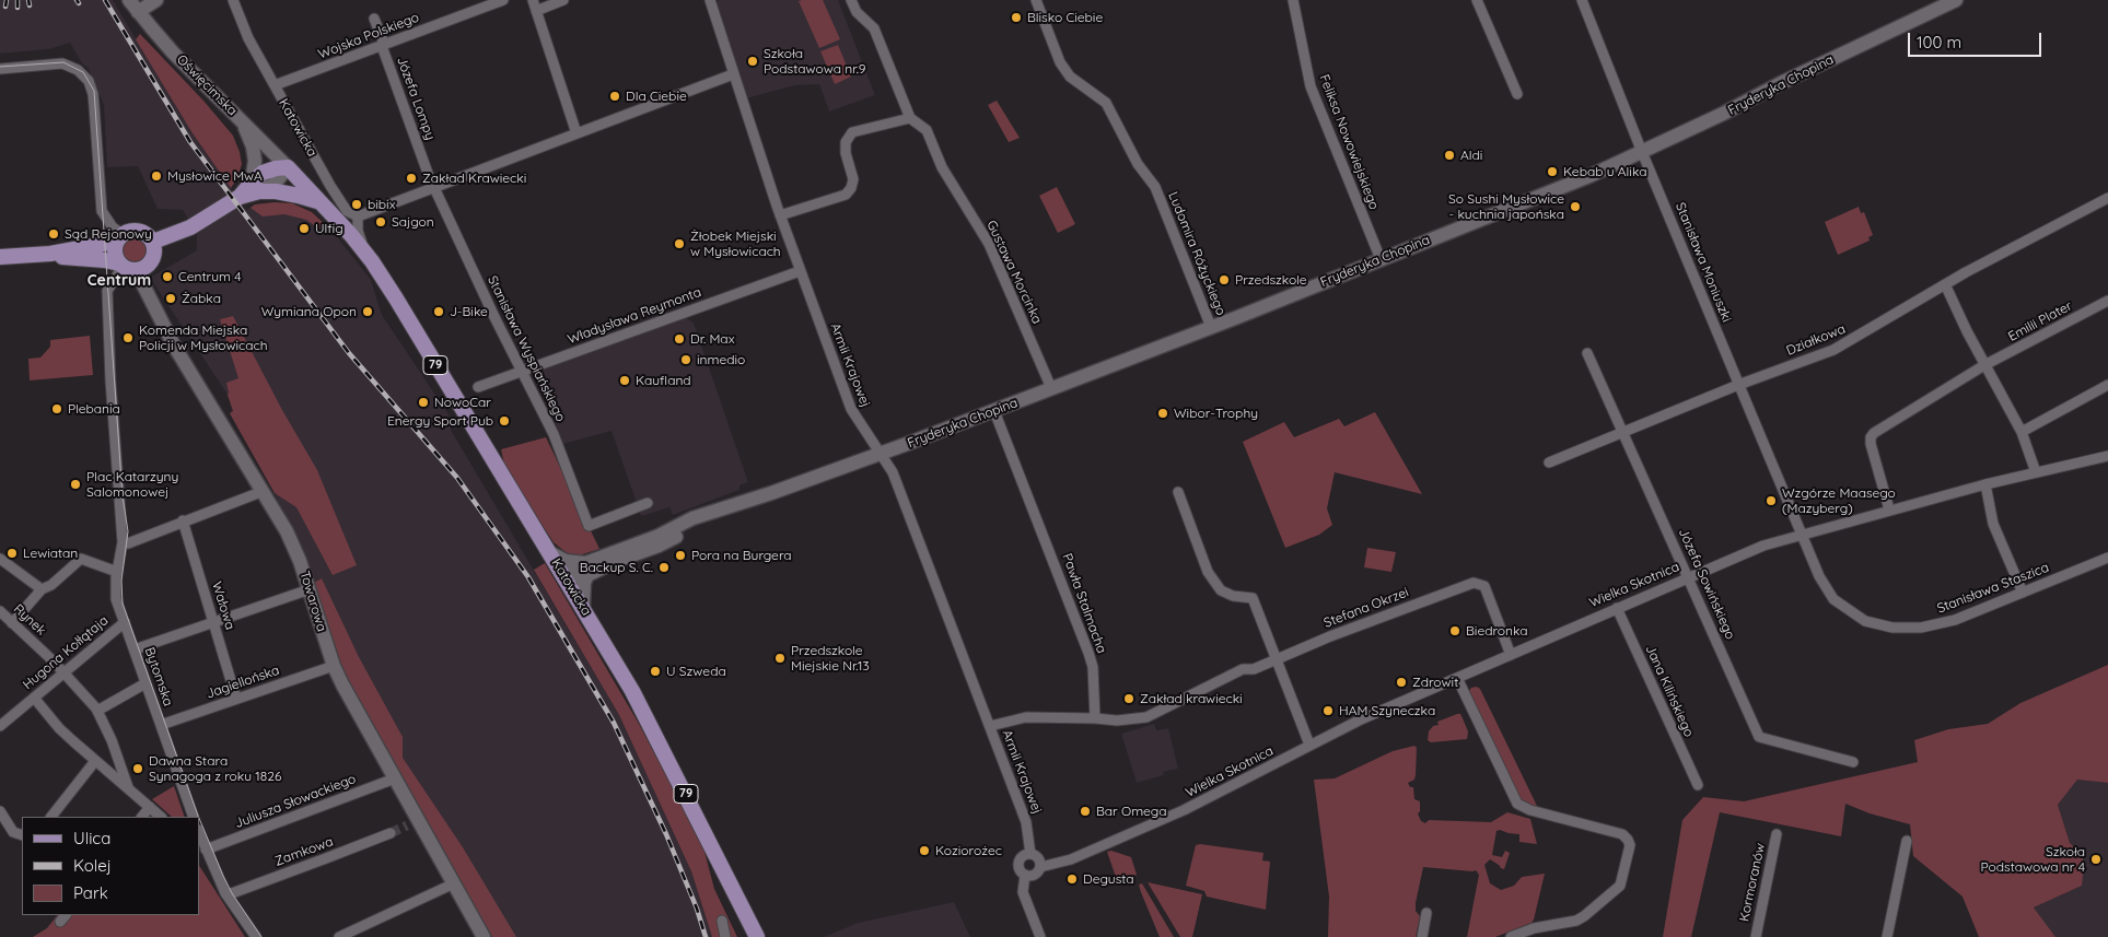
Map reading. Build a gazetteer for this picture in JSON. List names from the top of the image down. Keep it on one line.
{"streets":{"main road":["Katowicka","79"],"street":["Wojska Polskiego","Oświęcimska","Fryderyka Chopina","Józefa Lompy","Feliksa Nowowiejskiego","Ludomira Różyckiego","Stanisława Moniuszki","Gustawa Morcinka","Władysława Reymonta","Emilii Plater","Działkowa","Stanisława Wyspiańskiego","Armii Krajowej","Józefa Sowińskiego","Wielka Skotnica","Stanisława Staszica","Towarowa","Pawła Stalmacha","Wałowa","Stefana Okrzei","Rynek","Hugona Kołłątaja","Bytomska","Jagiellońska","Jana Kilińskiego","Juliusza Słowackiego","Zamkowa","Kormoranów"]},"crossings":[["Wojska Polskiego","Józefa Lompy"],["Wojska Polskiego","Katowicka"],["Oświęcimska","Katowicka"],["Fryderyka Chopina","Katowicka"],["Fryderyka Chopina","Feliksa Nowowiejskiego"],["Fryderyka Chopina","Ludomira Różyckiego"],["Fryderyka Chopina","Stanisława Moniuszki"],["Fryderyka Chopina","Gustawa Morcinka"],["Fryderyka Chopina","Armii Krajowej"],["Fryderyka Chopina","Pawła Stalmacha"],["Józefa Lompy","Stanisława Wyspiańskiego"],["Stanisława Moniuszki","Działkowa"],["Stanisława Moniuszki","Wielka Skotnica"],["Stanisława Moniuszki","Stanisława Staszica"],["Władysława Reymonta","Stanisława Wyspiańskiego"],["Władysława Reymonta","Armii Krajowej"],["Emilii Plater","Wielka Skotnica"],["Działkowa","Józefa Sowińskiego"],["Armii Krajowej","Wielka Skotnica"],["Józefa Sowińskiego","Wielka Skotnica"],["Wielka Skotnica","Stanisława Staszica"],["Wielka Skotnica","Stefana Okrzei"],["Wielka Skotnica","Jana Kilińskiego"],["Towarowa","Bytomska"],["Towarowa","Jagiellońska"],["Towarowa","Juliusza Słowackiego"],["Wałowa","Jagiellońska"],["Rynek","Hugona Kołłątaja"],["Hugona Kołłątaja","Bytomska"],["Bytomska","Jagiellońska"]],"districts":["Centrum"],"places":["Blisko Ciebie","Szkoła Podstawowa nr.9","Dla Ciebie","Aldi","Kebab u Alika","Mysłowice MwA","Zakład Krawiecki","bibix","So Sushi Mysłowice - kuchnia japońska","Sajgon","Ulfig","Sąd Rejonowy","Żłobek Miejski w Mysłowicach","Centrum 4","Przedszkole","Żabka","Wymiana Opon","J-Bike","Komenda Miejska Policji w Mysłowicach","Dr. Max","inmedio","Kaufland","NowoCar","Plebania","Wibor-Trophy","Energy Sport Pub","Plac Katarzyny Salomonowej","Wzgórze Maasego (Mazyberg)","Lewiatan","Pora na Burgera","Backup S. C.","Biedronka","Przedszkole Miejskie Nr.13","U Szweda","Zdrowit","Zakład krawiecki","HAM Szyneczka","Dawna Stara Synagoga z roku 1826","Bar Omega","Koziorożec","Szkoła Podstawowa nr 4","Degusta"],"legend":["Ulica","Kolej","Park"],"scale_bar":"100 m"}
